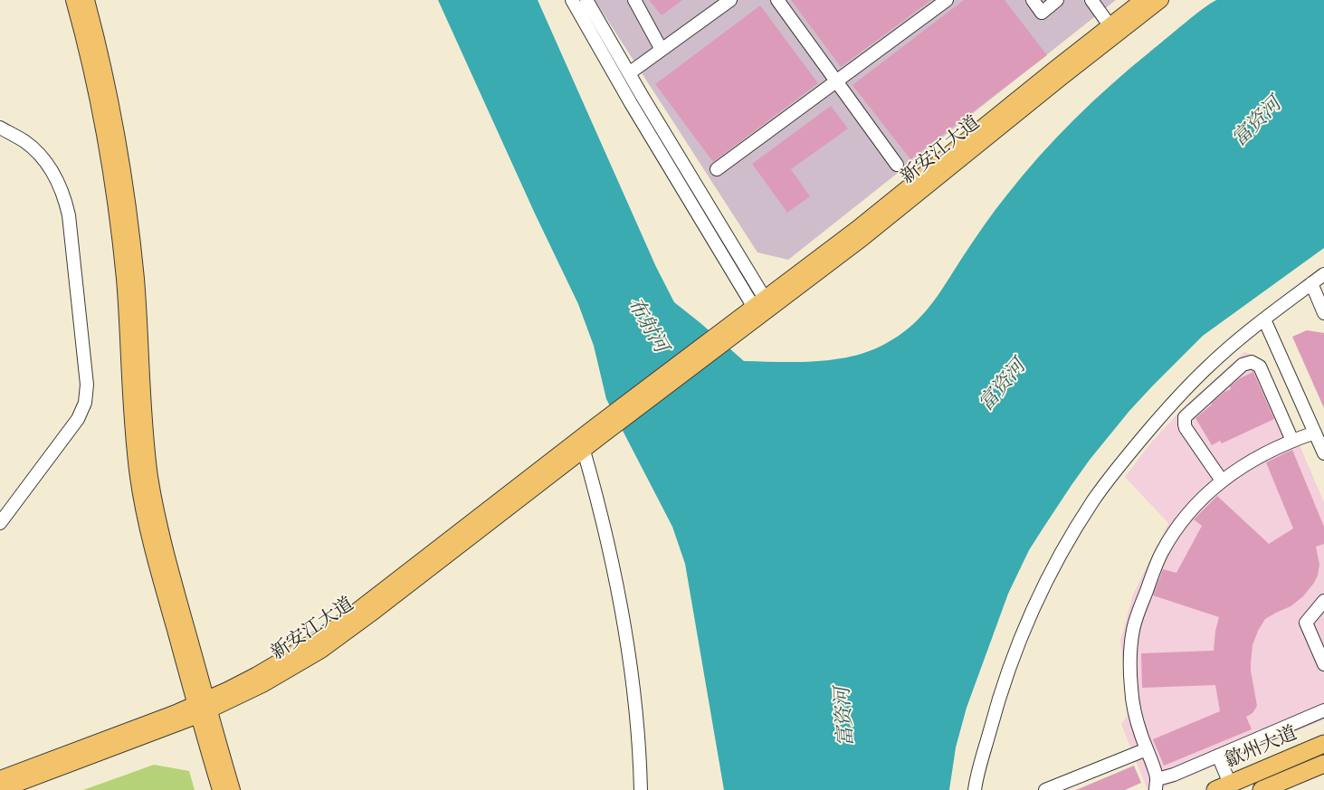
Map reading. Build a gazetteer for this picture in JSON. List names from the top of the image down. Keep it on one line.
{"streets":{"highway":["歙州大道"],"main road":["新安江大道"]},"water":["富资河","布射河"]}
